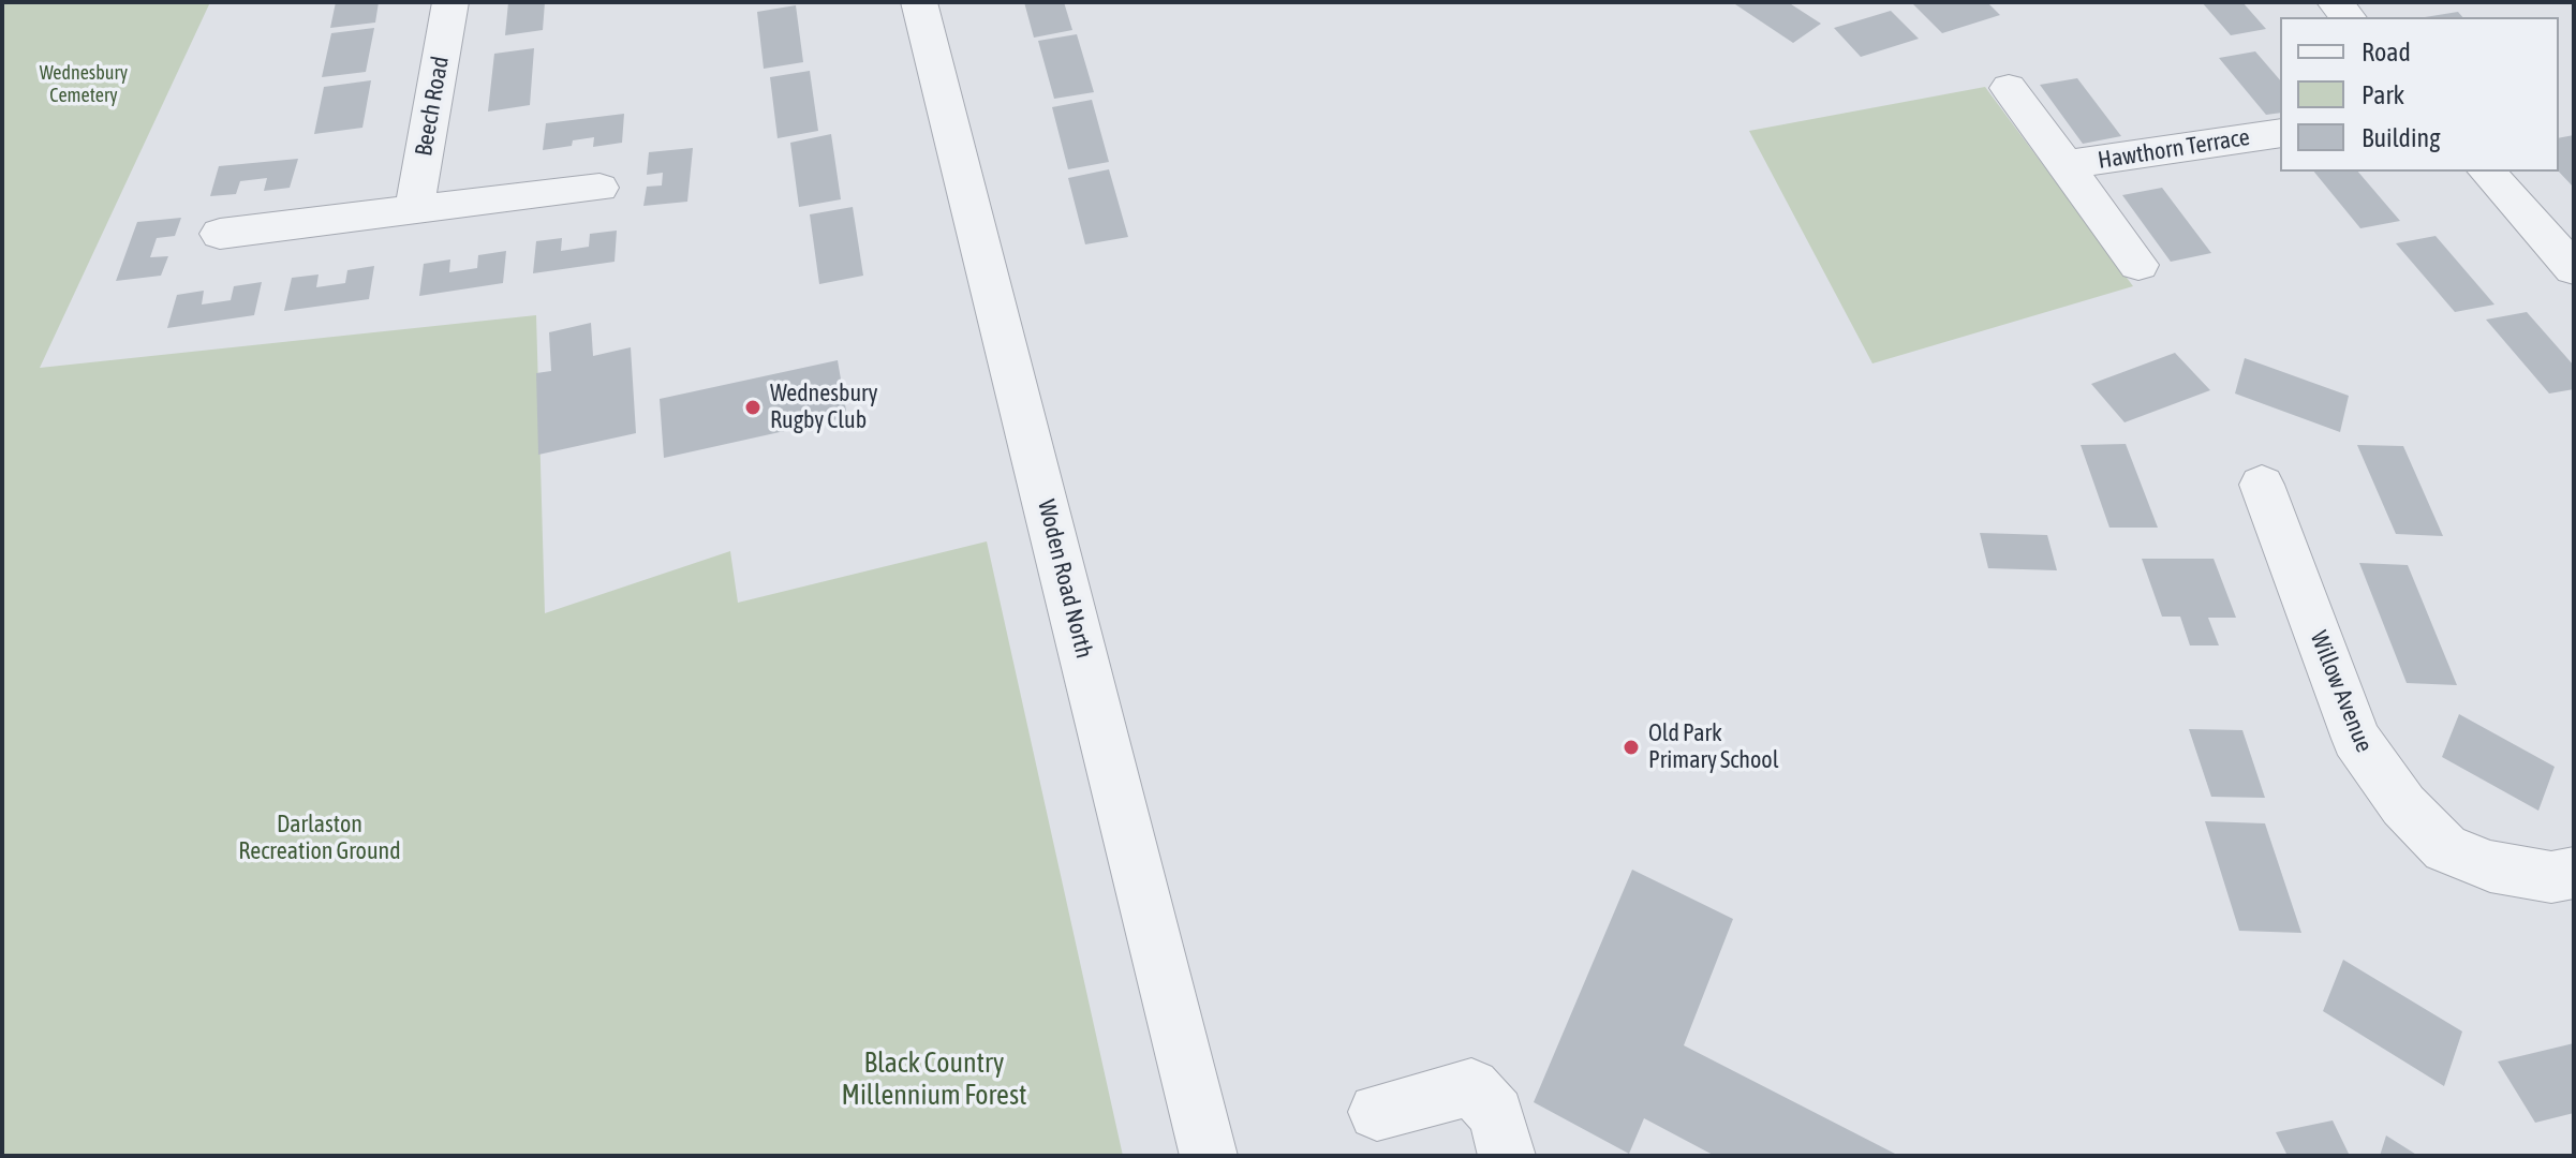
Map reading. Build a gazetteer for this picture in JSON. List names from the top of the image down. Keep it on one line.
{"streets":{"street":["Beech Road","Hawthorn Terrace","Woden Road North","Willow Avenue"]},"parks":["Wednesbury Cemetery","Darlaston Recreation Ground","Black Country Millennium Forest"],"places":["Wednesbury Rugby Club","Old Park Primary School"],"legend":["Road","Park","Building"]}
